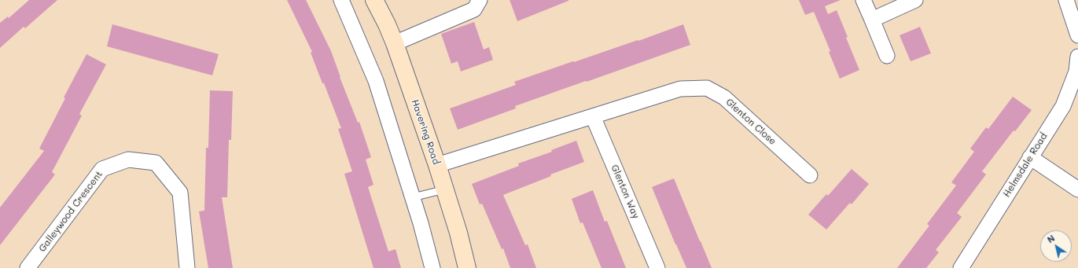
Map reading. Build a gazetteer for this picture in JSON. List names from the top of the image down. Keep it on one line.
{"streets":{"main road":["Havering Road"],"street":["Glenton Close","Helmsdale Road","Glenton Way","Galleywood Crescent"]},"crossings":[["Glenton Close","Havering Road"],["Glenton Close","Glenton Way"]],"north":"top left"}
